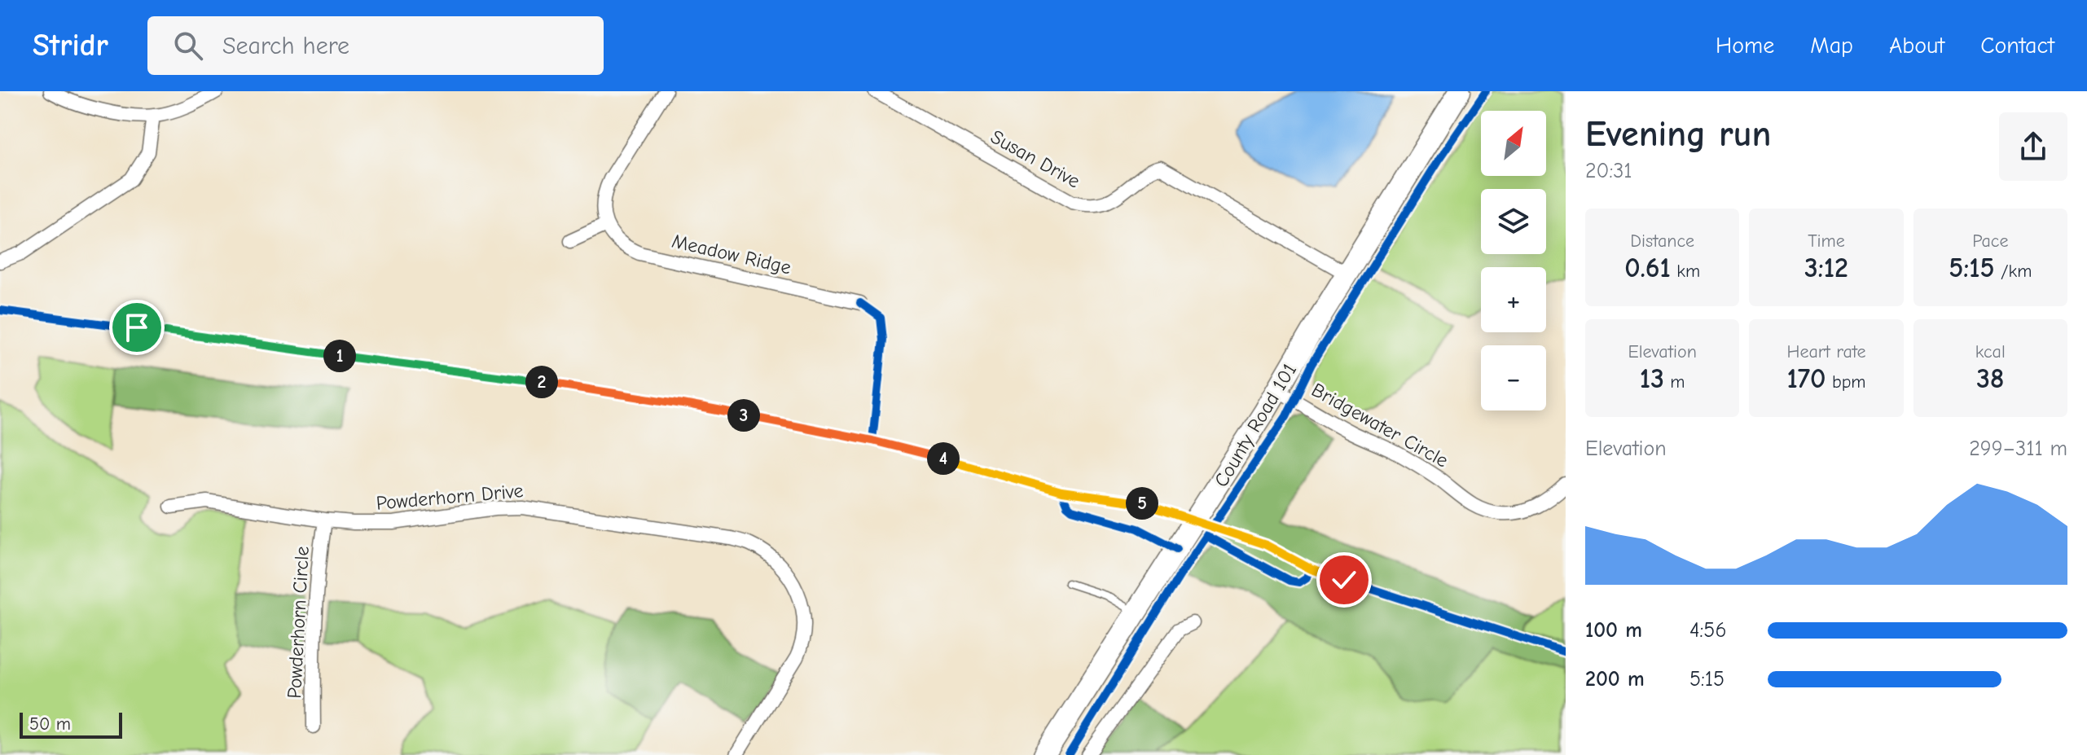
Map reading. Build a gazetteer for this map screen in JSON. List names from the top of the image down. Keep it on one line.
{"streets":{"main road":["County Road 101"],"street":["Susan Drive","Meadow Ridge","Bridgewater Circle","Powderhorn Drive","Powderhorn Circle"]},"crossings":[["Susan Drive","County Road 101"],["County Road 101","Bridgewater Circle"],["Powderhorn Drive","Powderhorn Circle"]],"scale_bar":"50 m","north":"top right","page":{"header":"Stridr","search":"Search here","nav":["Home","Map","About","Contact"],"heading":["Evening run","20:31"],"map_buttons":["+","−"],"stats":[["Distance","0.61 km"],["Time","3:12"],["Pace","5:15 /km"],["Elevation","13 m"],["Heart rate","170 bpm"],["kcal","38"]],"pins":["1","2","3","4","5"],"chart":["Elevation","299–311 m"],"list":[{"name":"100 m","note":"4:56"},{"name":"200 m","note":"5:15"}],"scale":"50 m"}}
